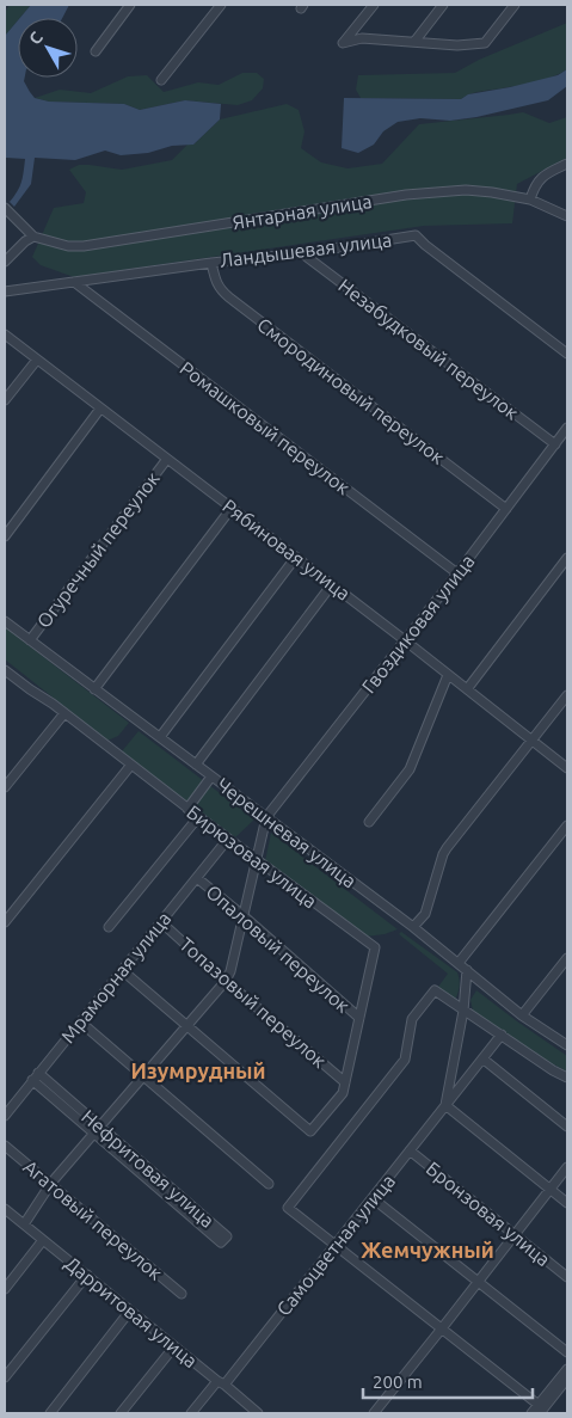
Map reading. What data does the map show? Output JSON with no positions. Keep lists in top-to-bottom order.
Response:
{
  "streets": {
    "street": [
      "Янтарная улица",
      "Ландышевая улица",
      "Незабудковый переулок",
      "Смородиновый переулок",
      "Ромашковый переулок",
      "Огуречный переулок",
      "Рябиновая улица",
      "Гвоздиковая улица",
      "Черешневая улица",
      "Бирюзовая улица",
      "Опаловый переулок",
      "Мраморная улица",
      "Топазовый переулок",
      "Нефритовая улица",
      "Бронзовая улица",
      "Агатовый переулок",
      "Самоцветная улица",
      "Дарритовая улица"
    ]
  },
  "crossings": [
    ["Ландышевая улица", "Незабудковый переулок"],
    ["Ландышевая улица", "Смородиновый переулок"],
    ["Ландышевая улица", "Ромашковый переулок"],
    ["Незабудковый переулок", "Гвоздиковая улица"],
    ["Смородиновый переулок", "Гвоздиковая улица"],
    ["Ромашковый переулок", "Гвоздиковая улица"],
    ["Огуречный переулок", "Рябиновая улица"],
    ["Огуречный переулок", "Черешневая улица"],
    ["Рябиновая улица", "Гвоздиковая улица"],
    ["Гвоздиковая улица", "Черешневая улица"],
    ["Черешневая улица", "Самоцветная улица"],
    ["Бирюзовая улица", "Опаловый переулок"],
    ["Бирюзовая улица", "Мраморная улица"],
    ["Опаловый переулок", "Мраморная улица"],
    ["Мраморная улица", "Топазовый переулок"],
    ["Мраморная улица", "Нефритовая улица"],
    ["Бронзовая улица", "Самоцветная улица"],
    ["Самоцветная улица", "Дарритовая улица"]
  ],
  "districts": ["Изумрудный", "Жемчужный"],
  "scale_bar": "200 m",
  "north": "top left"
}
